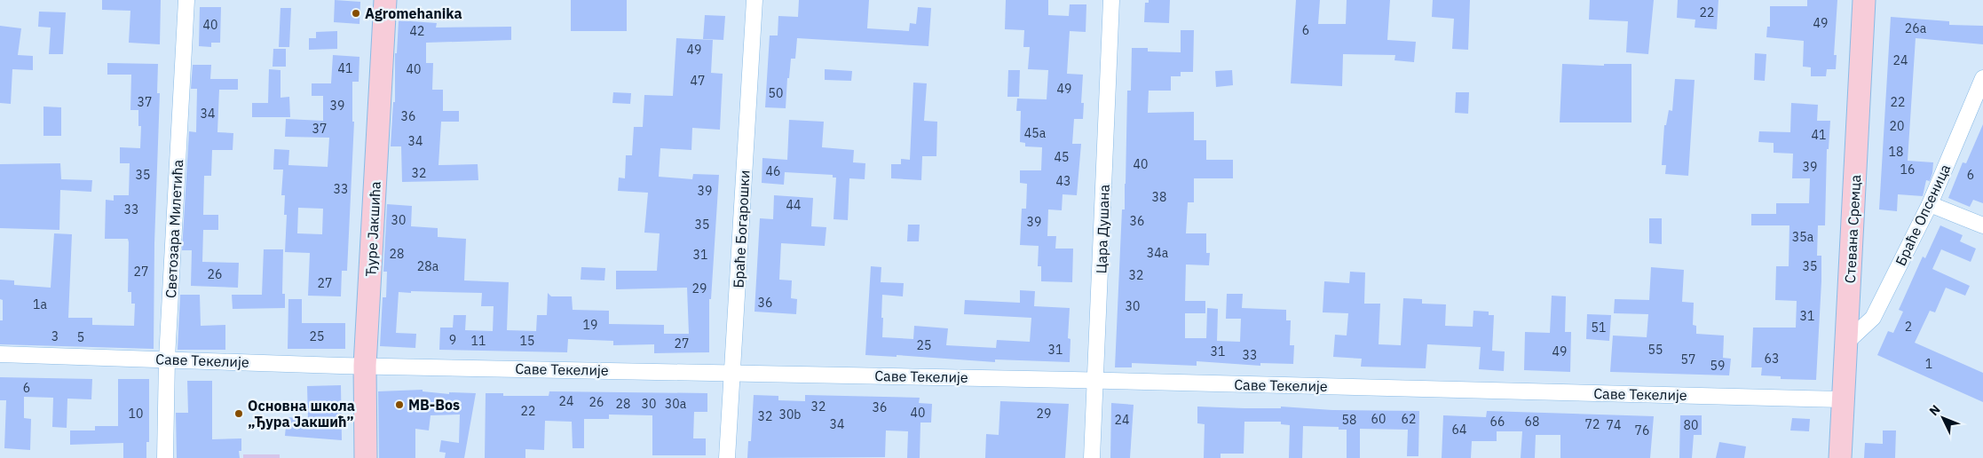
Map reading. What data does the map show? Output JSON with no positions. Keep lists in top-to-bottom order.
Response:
{
  "streets": {
    "street": [
      "Браће Опсеница",
      "Светозара Милетића",
      "Ђуре Јакшића",
      "Браће Богарошки",
      "Цара Душана",
      "Стевана Сремца",
      "Саве Текелије"
    ]
  },
  "crossings": [
    ["Браће Опсеница", "Стевана Сремца"],
    ["Светозара Милетића", "Саве Текелије"],
    ["Ђуре Јакшића", "Саве Текелије"],
    ["Браће Богарошки", "Саве Текелије"],
    ["Цара Душана", "Саве Текелије"],
    ["Стевана Сремца", "Саве Текелије"]
  ],
  "places": ["Agromehanika", "MB-Bos", "Основна школа „Ђура Јакшић”"],
  "house_numbers": [
    "22",
    "49",
    "40",
    "26a",
    "6",
    "42",
    "49",
    "24",
    "41",
    "40",
    "47",
    "49",
    "50",
    "37",
    "22",
    "39",
    "34",
    "36",
    "20",
    "37",
    "45a",
    "41",
    "34",
    "18",
    "45",
    "40",
    "39",
    "16",
    "46",
    "32",
    "35",
    "6",
    "43",
    "33",
    "39",
    "38",
    "44",
    "33",
    "30",
    "36",
    "39",
    "35",
    "35a",
    "34a",
    "28",
    "31",
    "28a",
    "35",
    "27",
    "26",
    "32",
    "27",
    "29",
    "36",
    "1a",
    "30",
    "31",
    "19",
    "2",
    "51",
    "3",
    "25",
    "5",
    "9",
    "11",
    "15",
    "27",
    "25",
    "31",
    "55",
    "31",
    "49",
    "33",
    "63",
    "57",
    "1",
    "59",
    "6",
    "24",
    "26",
    "28",
    "30",
    "30a",
    "32",
    "36",
    "22",
    "40",
    "10",
    "29",
    "30b",
    "32",
    "60",
    "62",
    "24",
    "58",
    "66",
    "68",
    "34",
    "72",
    "74",
    "80",
    "64",
    "76"
  ],
  "north": "top left"
}
